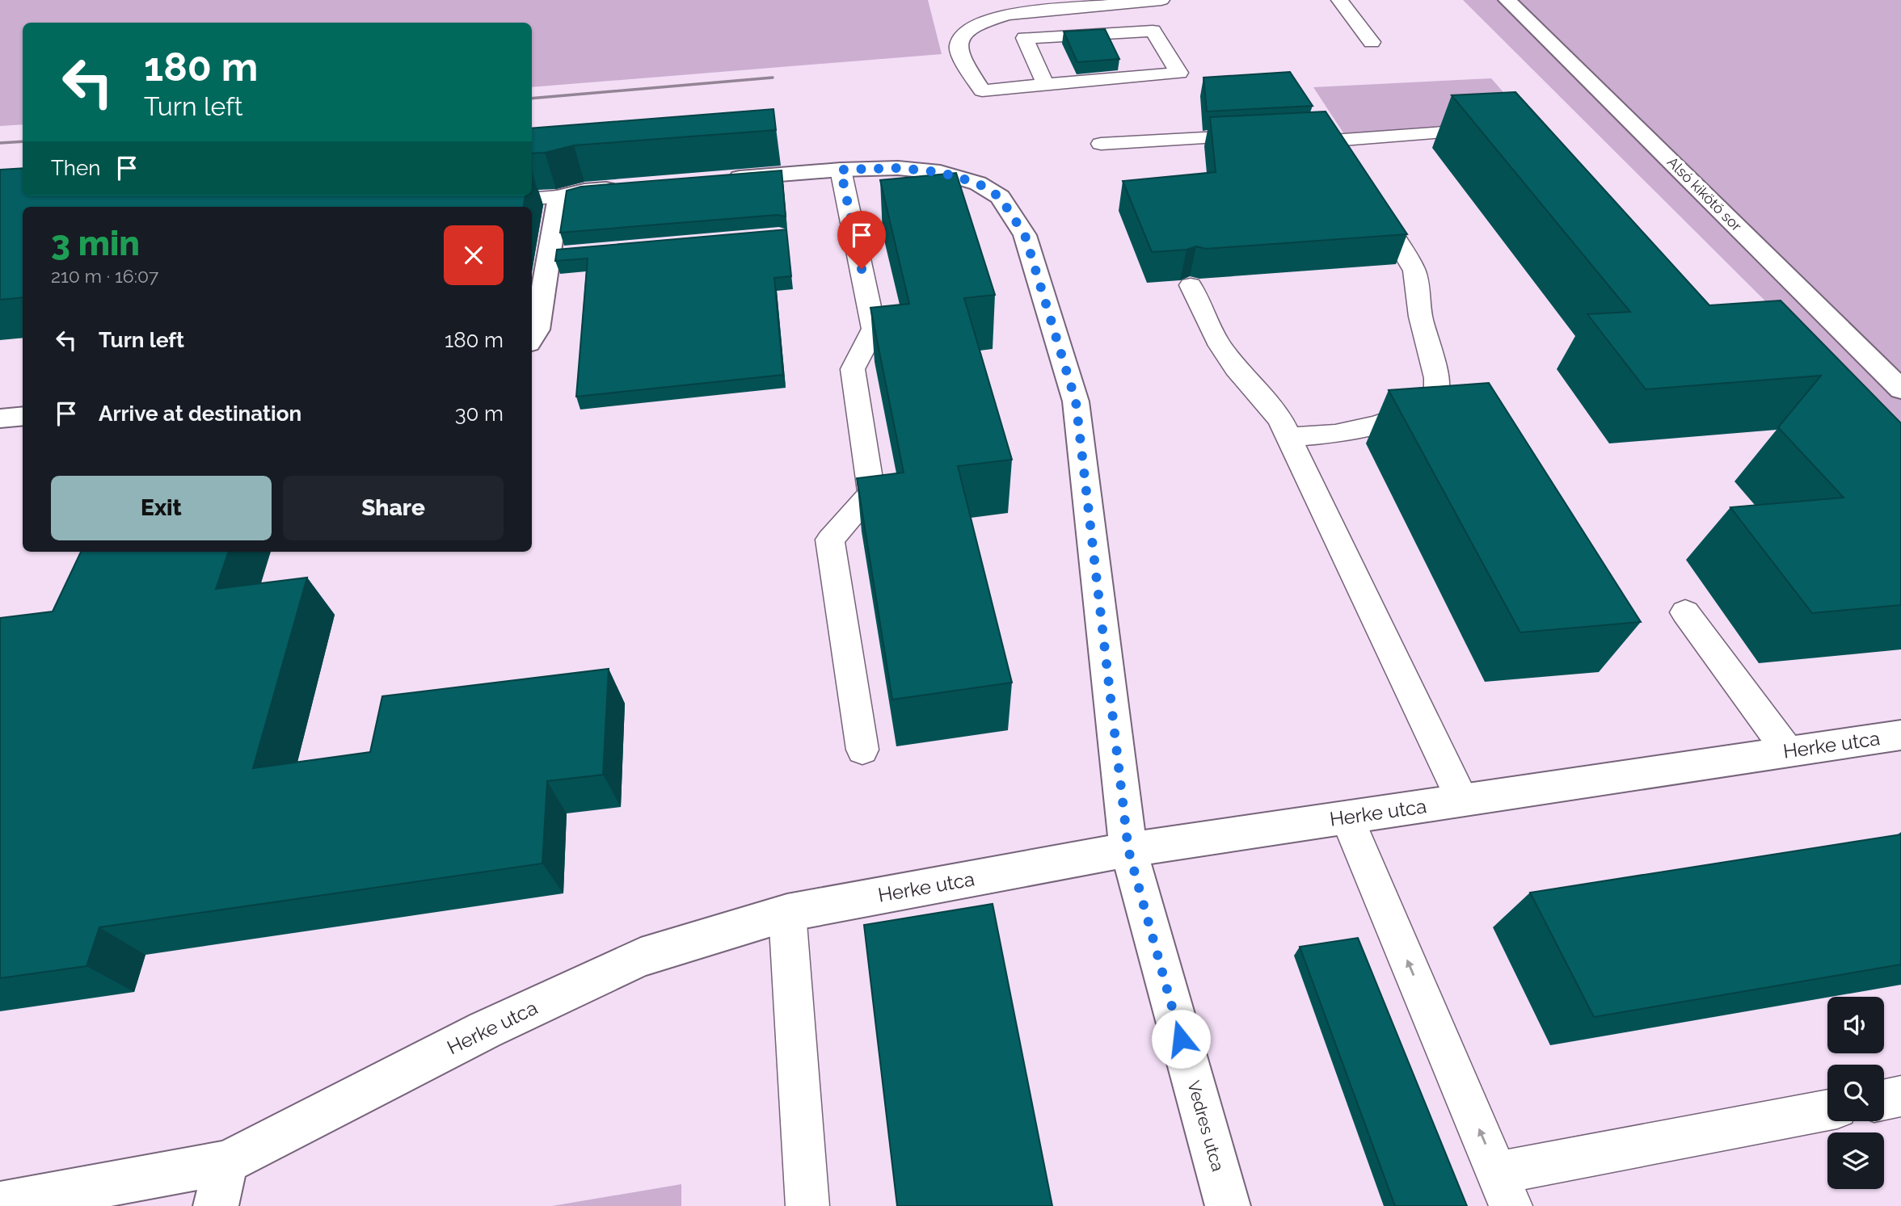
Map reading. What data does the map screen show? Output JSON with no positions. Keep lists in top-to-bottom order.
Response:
{
  "streets": {
    "street": ["Alsó kikötő sor", "Herke utca", "Vedres utca"]
  },
  "crossings": [
    ["Herke utca", "Vedres utca"]
  ],
  "page": {
    "turn": ["180 m", "Turn left"],
    "then": "Then",
    "heading": ["3 min", "210 m · 16:07"],
    "list": [
      {
        "name": "Turn left",
        "value": "180 m"
      },
      {
        "name": "Arrive at destination",
        "value": "30 m"
      }
    ],
    "buttons": ["Exit", "Share"]
  }
}
